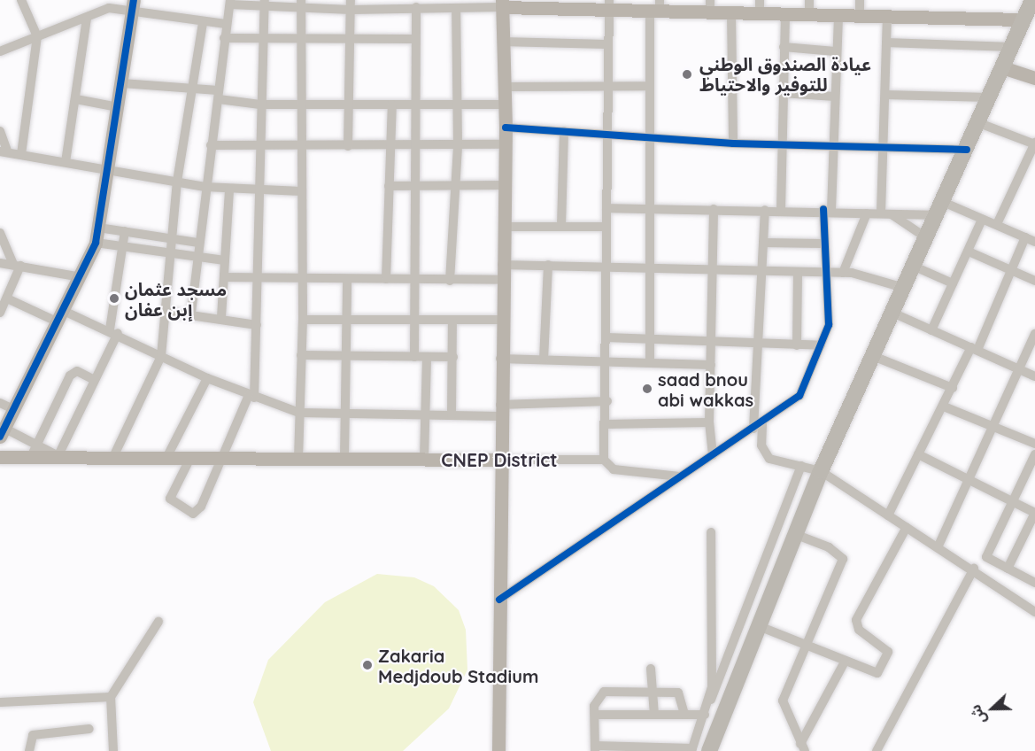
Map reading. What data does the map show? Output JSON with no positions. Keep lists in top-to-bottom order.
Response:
{
  "districts": ["CNEP District"],
  "places": [
    "عيادة الصندوق الوطني للتوفير والاحتياط",
    "مسجد عثمان إبن عفان",
    "saad bnou abi wakkas",
    "Zakaria Medjdoub Stadium"
  ],
  "north": "left"
}
